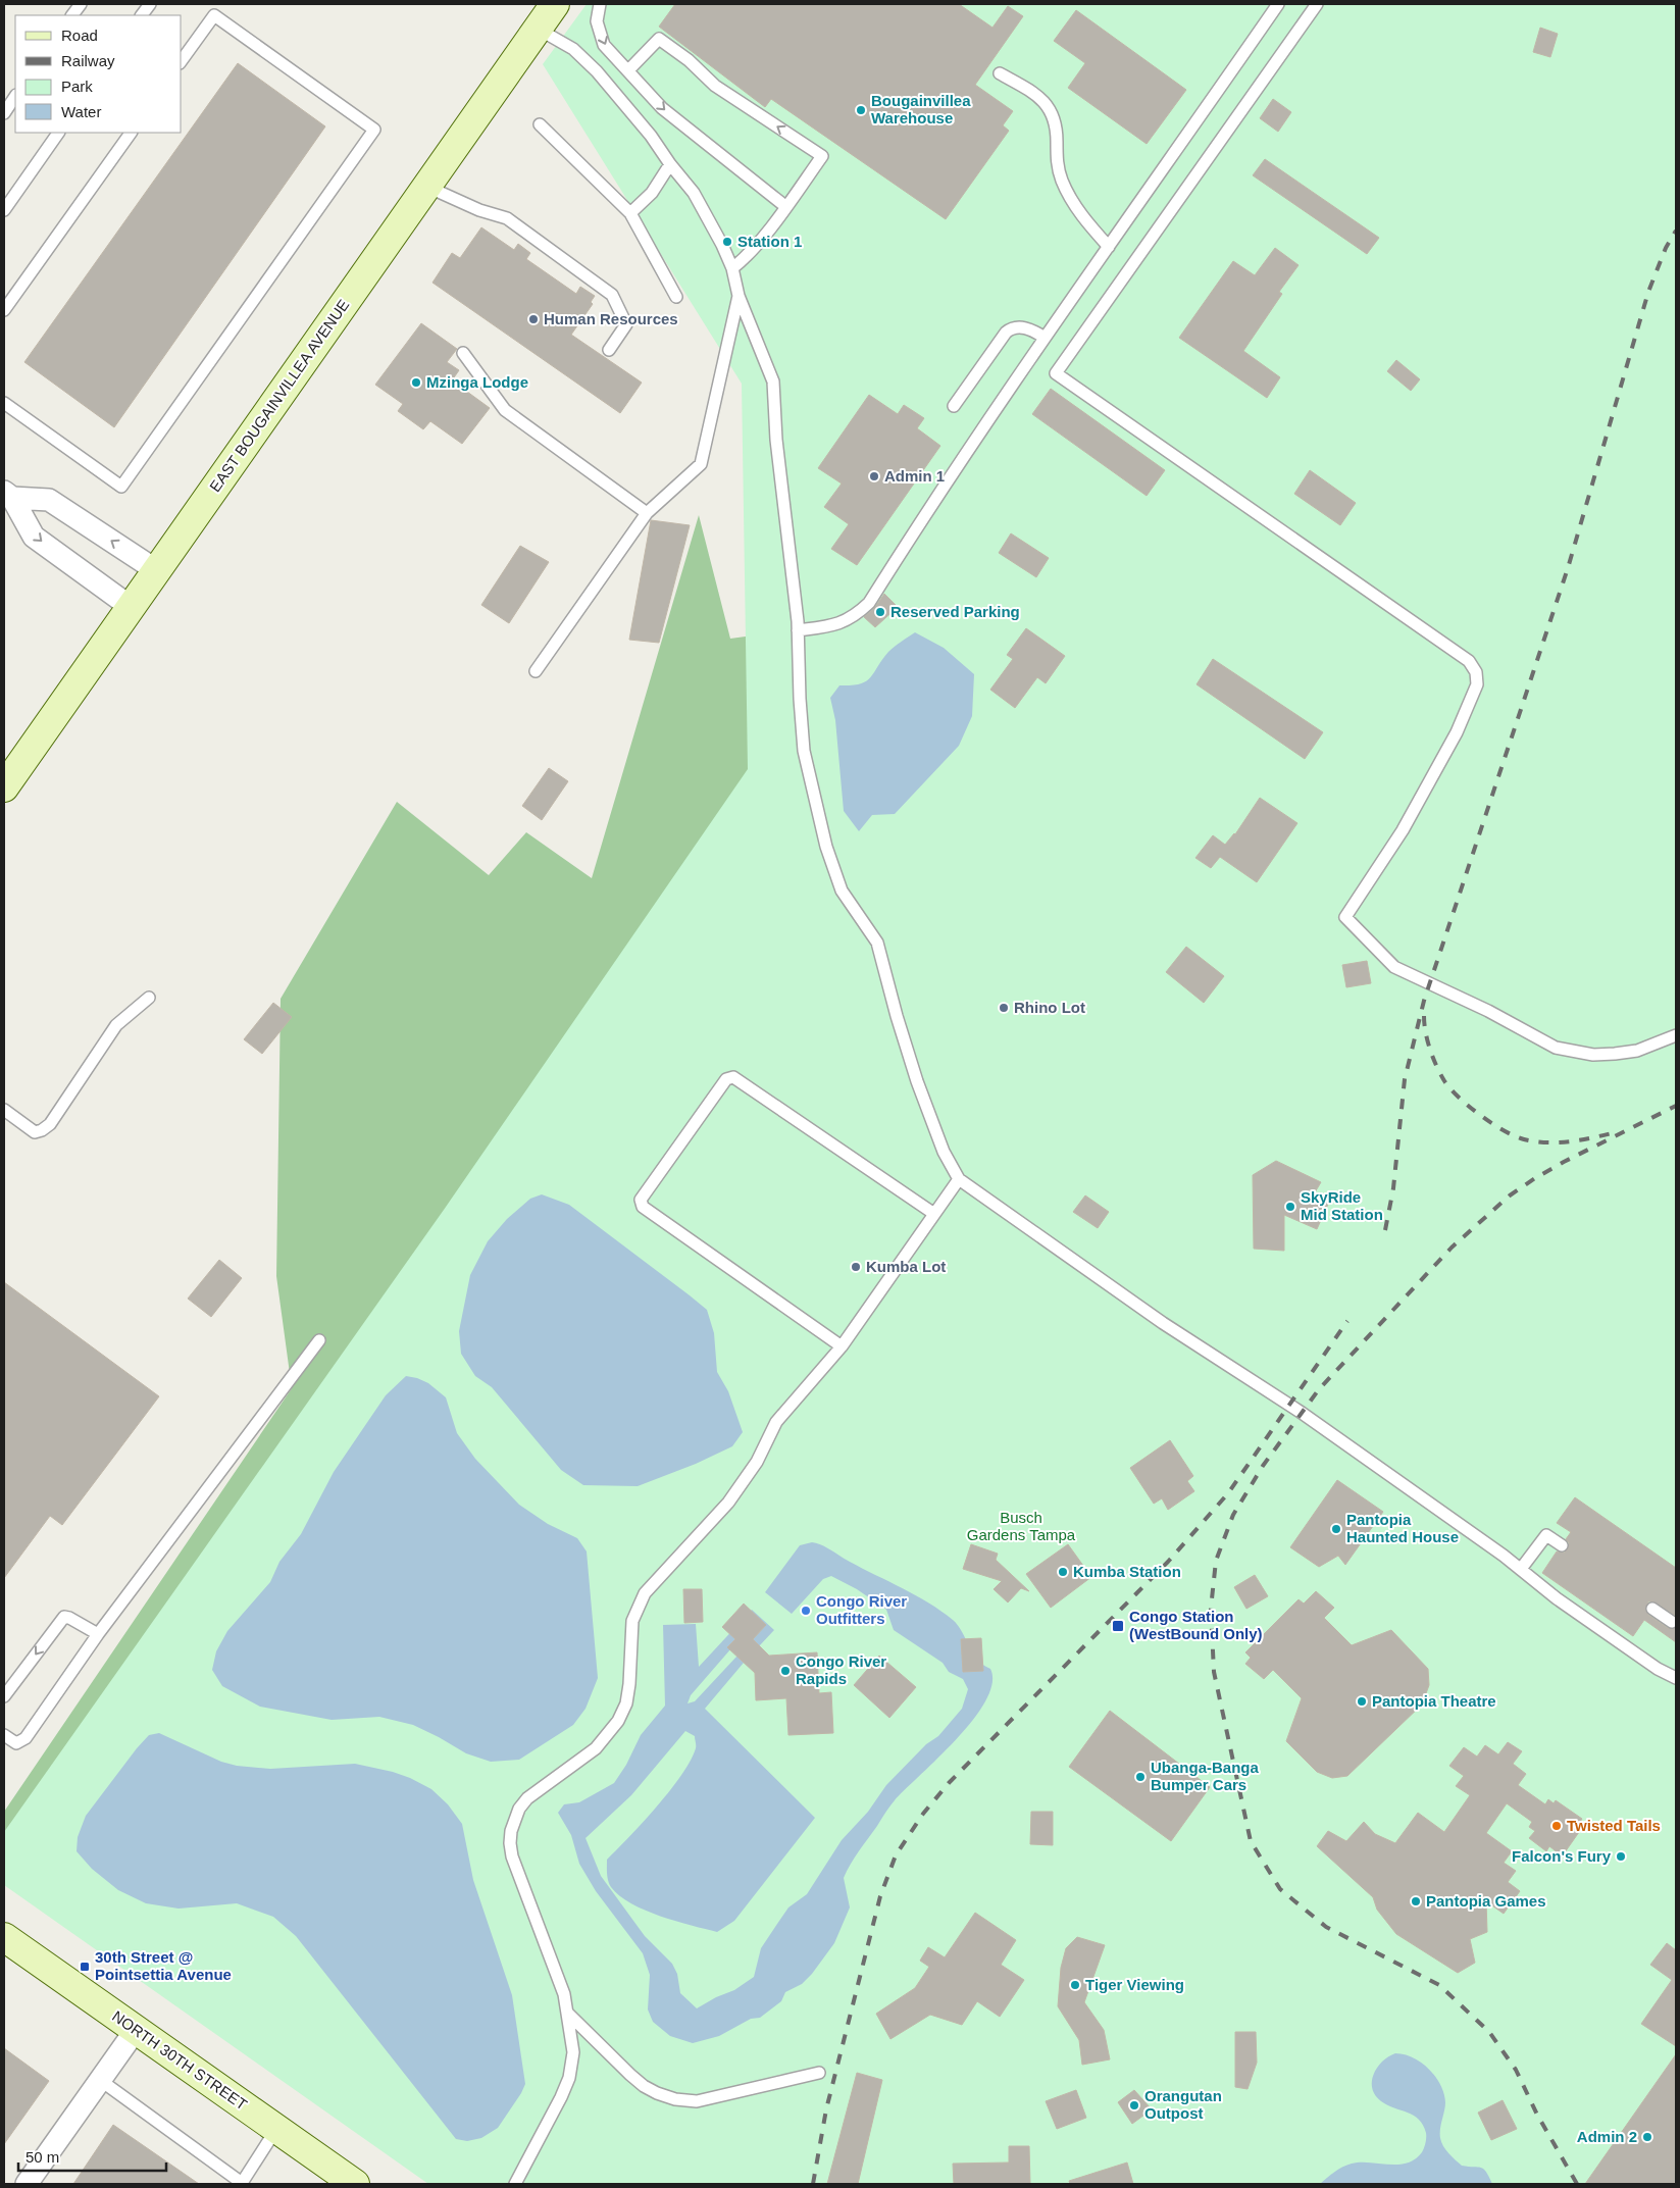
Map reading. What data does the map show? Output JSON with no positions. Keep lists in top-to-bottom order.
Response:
{
  "streets": {
    "street": ["EAST BOUGAINVILLEA AVENUE", "NORTH 30TH STREET"]
  },
  "parks": ["Busch Gardens Tampa"],
  "places": {
    "other": [
      "Bougainvillea Warehouse",
      "Station 1",
      "Human Resources",
      "Mzinga Lodge",
      "Admin 1",
      "Reserved Parking",
      "Rhino Lot",
      "SkyRide Mid Station",
      "Kumba Lot",
      "Pantopia Haunted House",
      "Kumba Station",
      "Congo River Outfitters",
      "Congo River Rapids",
      "Pantopia Theatre",
      "Ubanga-Banga Bumper Cars",
      "Twisted Tails",
      "Falcon's Fury",
      "Pantopia Games",
      "Tiger Viewing",
      "Orangutan Outpost",
      "Admin 2"
    ],
    "transit": ["Congo Station (WestBound Only)", "30th Street @ Pointsettia Avenue"]
  },
  "legend": [
    "Road",
    "Railway",
    "Park",
    "Water"
  ],
  "scale_bar": "50 m"
}
